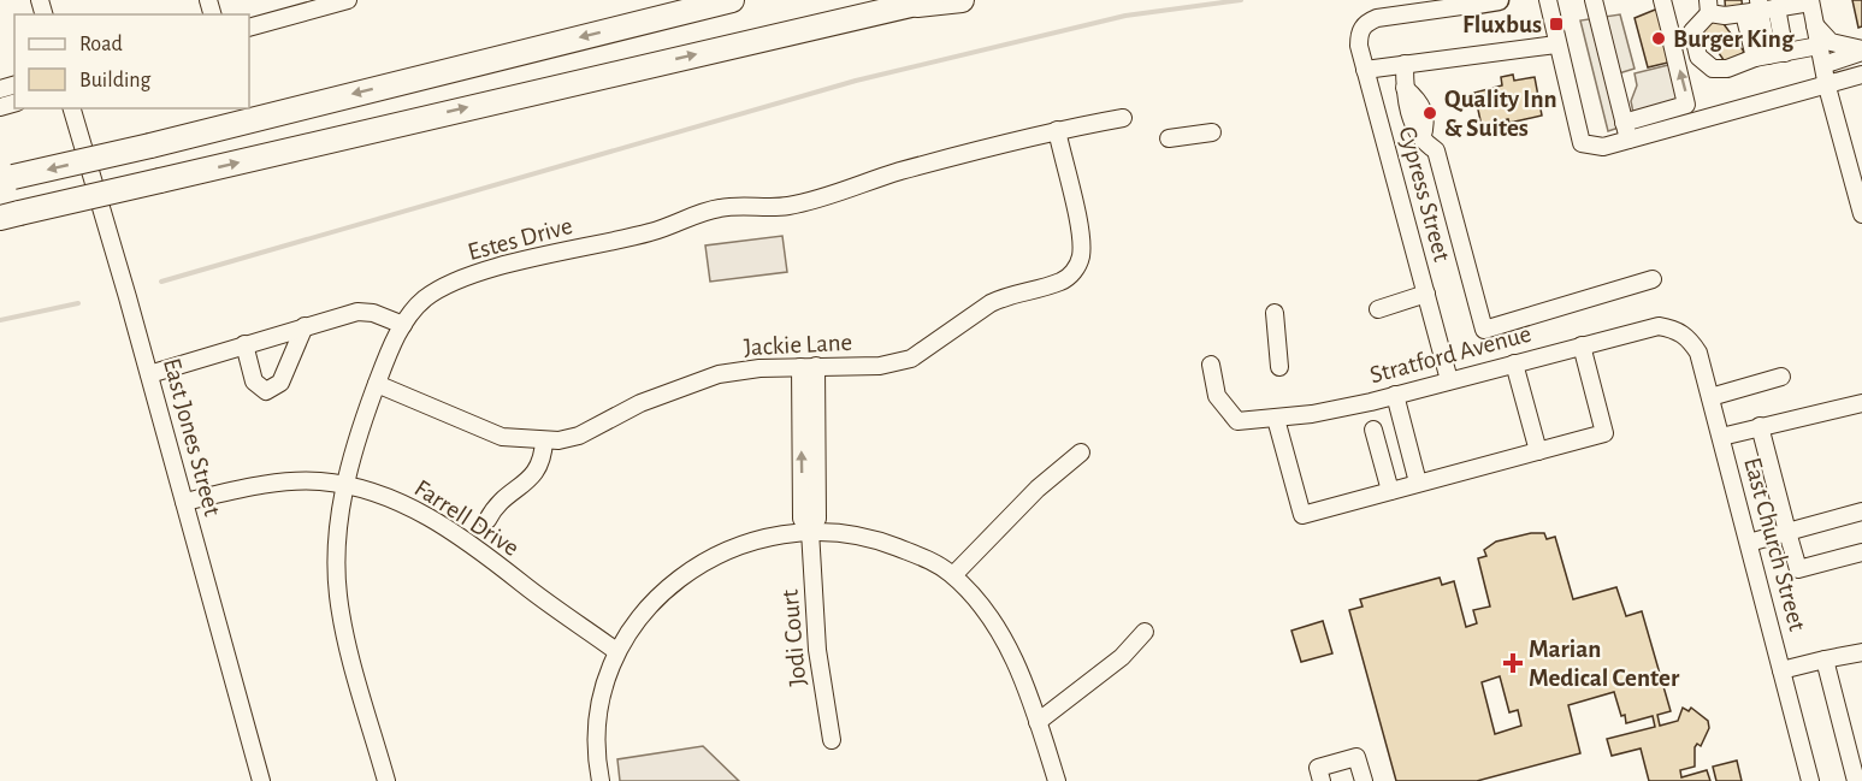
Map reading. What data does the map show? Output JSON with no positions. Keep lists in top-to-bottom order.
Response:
{
  "streets": {
    "street": [
      "Cypress Street",
      "Estes Drive",
      "Jackie Lane",
      "Stratford Avenue",
      "East Jones Street",
      "Farrell Drive",
      "East Church Street",
      "Jodi Court"
    ]
  },
  "crossings": [
    ["Cypress Street", "Stratford Avenue"],
    ["Estes Drive", "Jackie Lane"],
    ["Estes Drive", "Farrell Drive"],
    ["Jackie Lane", "Jodi Court"],
    ["Stratford Avenue", "East Church Street"],
    ["East Jones Street", "Farrell Drive"]
  ],
  "one_way": ["Jodi Court"],
  "places": {
    "transit": ["Fluxbus"],
    "other": ["Burger King", "Quality Inn & Suites"],
    "health": ["Marian Medical Center"]
  },
  "legend": ["Road", "Building"]
}
